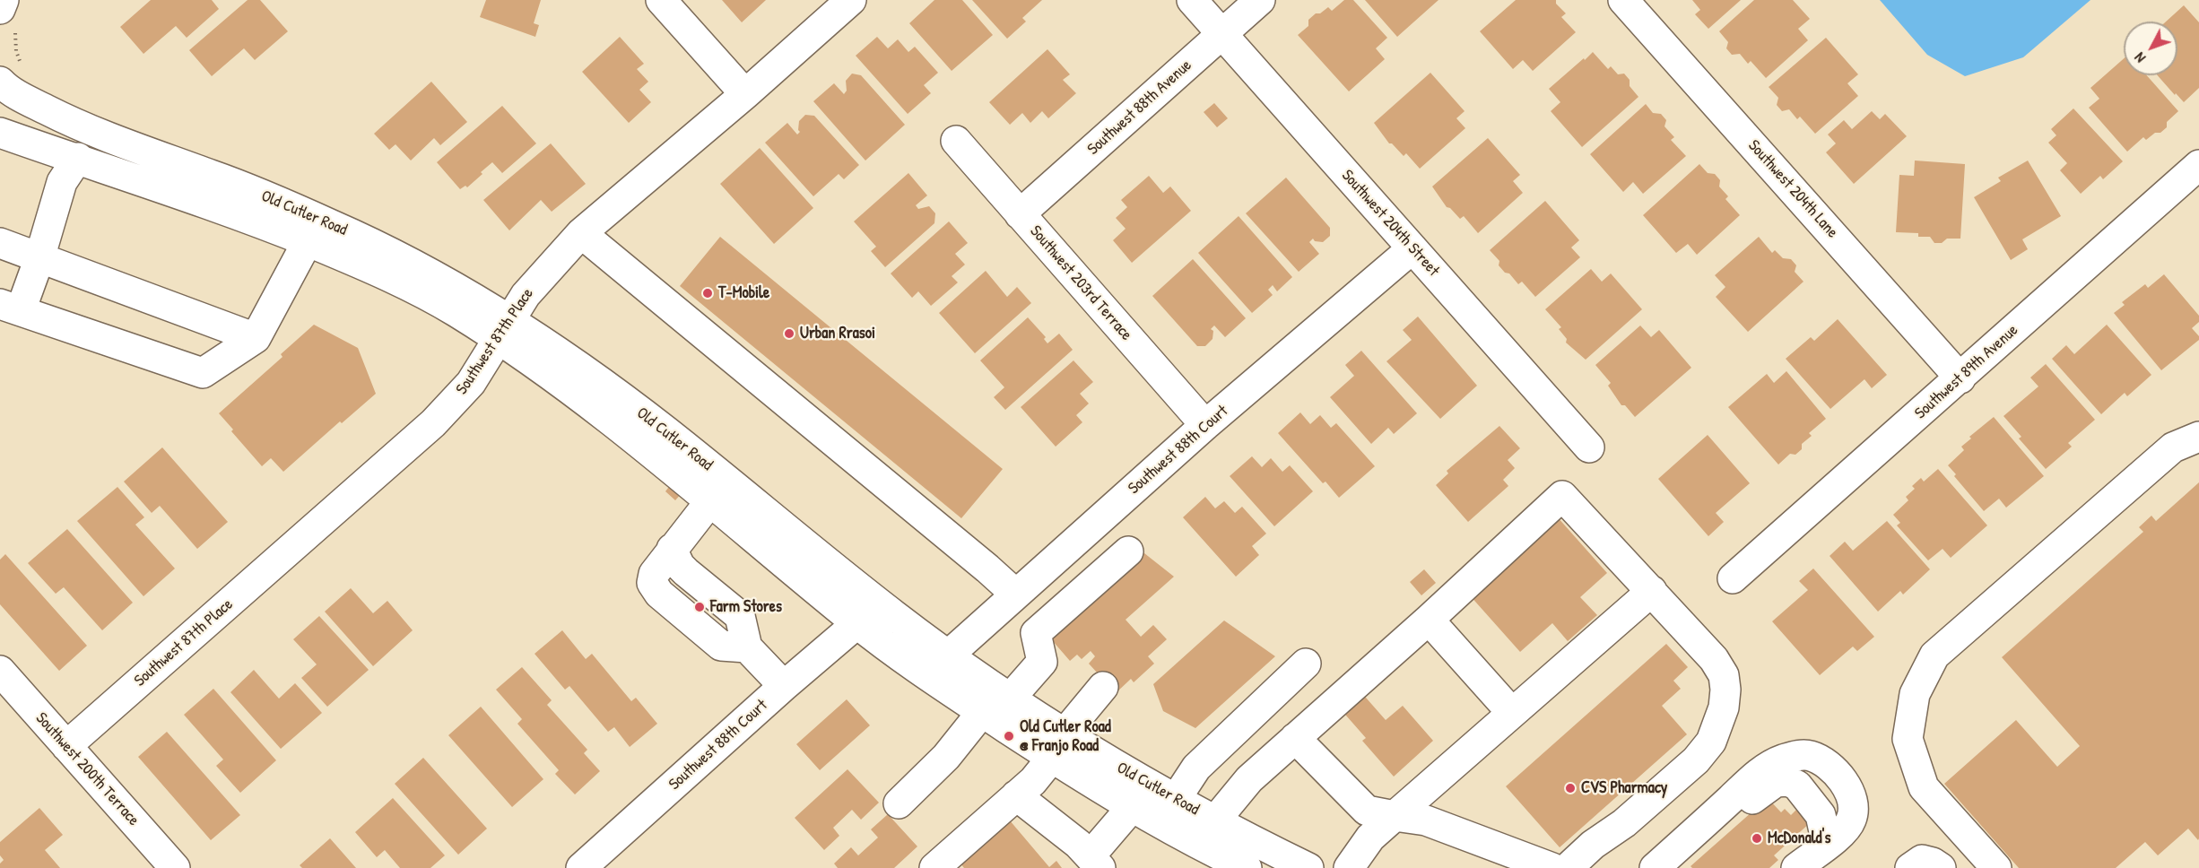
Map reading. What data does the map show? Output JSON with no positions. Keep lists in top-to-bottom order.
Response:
{
  "streets": {
    "street": [
      "Southwest 88th Avenue",
      "Southwest 204th Lane",
      "Old Cutler Road",
      "Southwest 204th Street",
      "Southwest 203rd Terrace",
      "Southwest 87th Place",
      "Southwest 89th Avenue",
      "Southwest 88th Court",
      "Southwest 200th Terrace"
    ]
  },
  "crossings": [
    ["Southwest 88th Avenue", "Southwest 204th Street"],
    ["Southwest 88th Avenue", "Southwest 203rd Terrace"],
    ["Southwest 204th Lane", "Southwest 89th Avenue"],
    ["Old Cutler Road", "Southwest 87th Place"],
    ["Old Cutler Road", "Southwest 88th Court"],
    ["Southwest 204th Street", "Southwest 88th Court"],
    ["Southwest 203rd Terrace", "Southwest 88th Court"],
    ["Southwest 87th Place", "Southwest 200th Terrace"]
  ],
  "places": [
    "T-Mobile",
    "Urban Rrasoi",
    "Farm Stores",
    "Old Cutler Road @ Franjo Road",
    "CVS Pharmacy",
    "McDonald's"
  ],
  "north": "bottom left"
}
